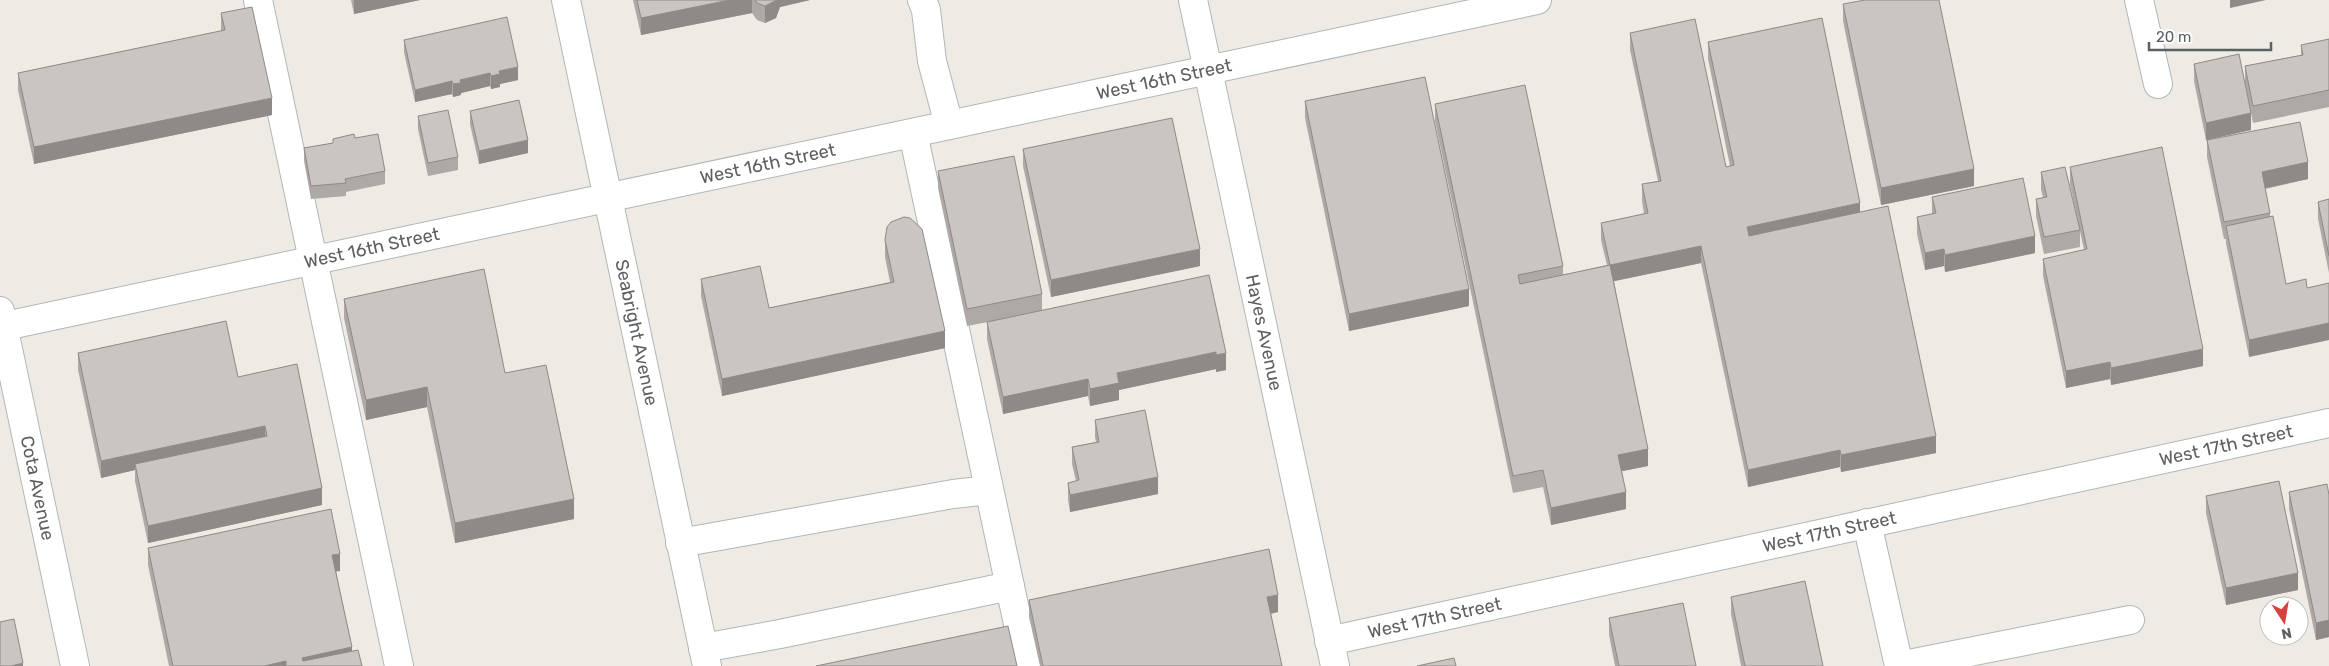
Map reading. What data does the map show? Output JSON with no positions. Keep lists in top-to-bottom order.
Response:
{
  "streets": {
    "street": [
      "West 16th Street",
      "Seabright Avenue",
      "Hayes Avenue",
      "West 17th Street",
      "Cota Avenue"
    ]
  },
  "crossings": [
    ["West 16th Street", "Seabright Avenue"],
    ["West 16th Street", "Hayes Avenue"],
    ["West 16th Street", "Cota Avenue"],
    ["Hayes Avenue", "West 17th Street"]
  ],
  "scale_bar": "20 m",
  "north": "bottom"
}
